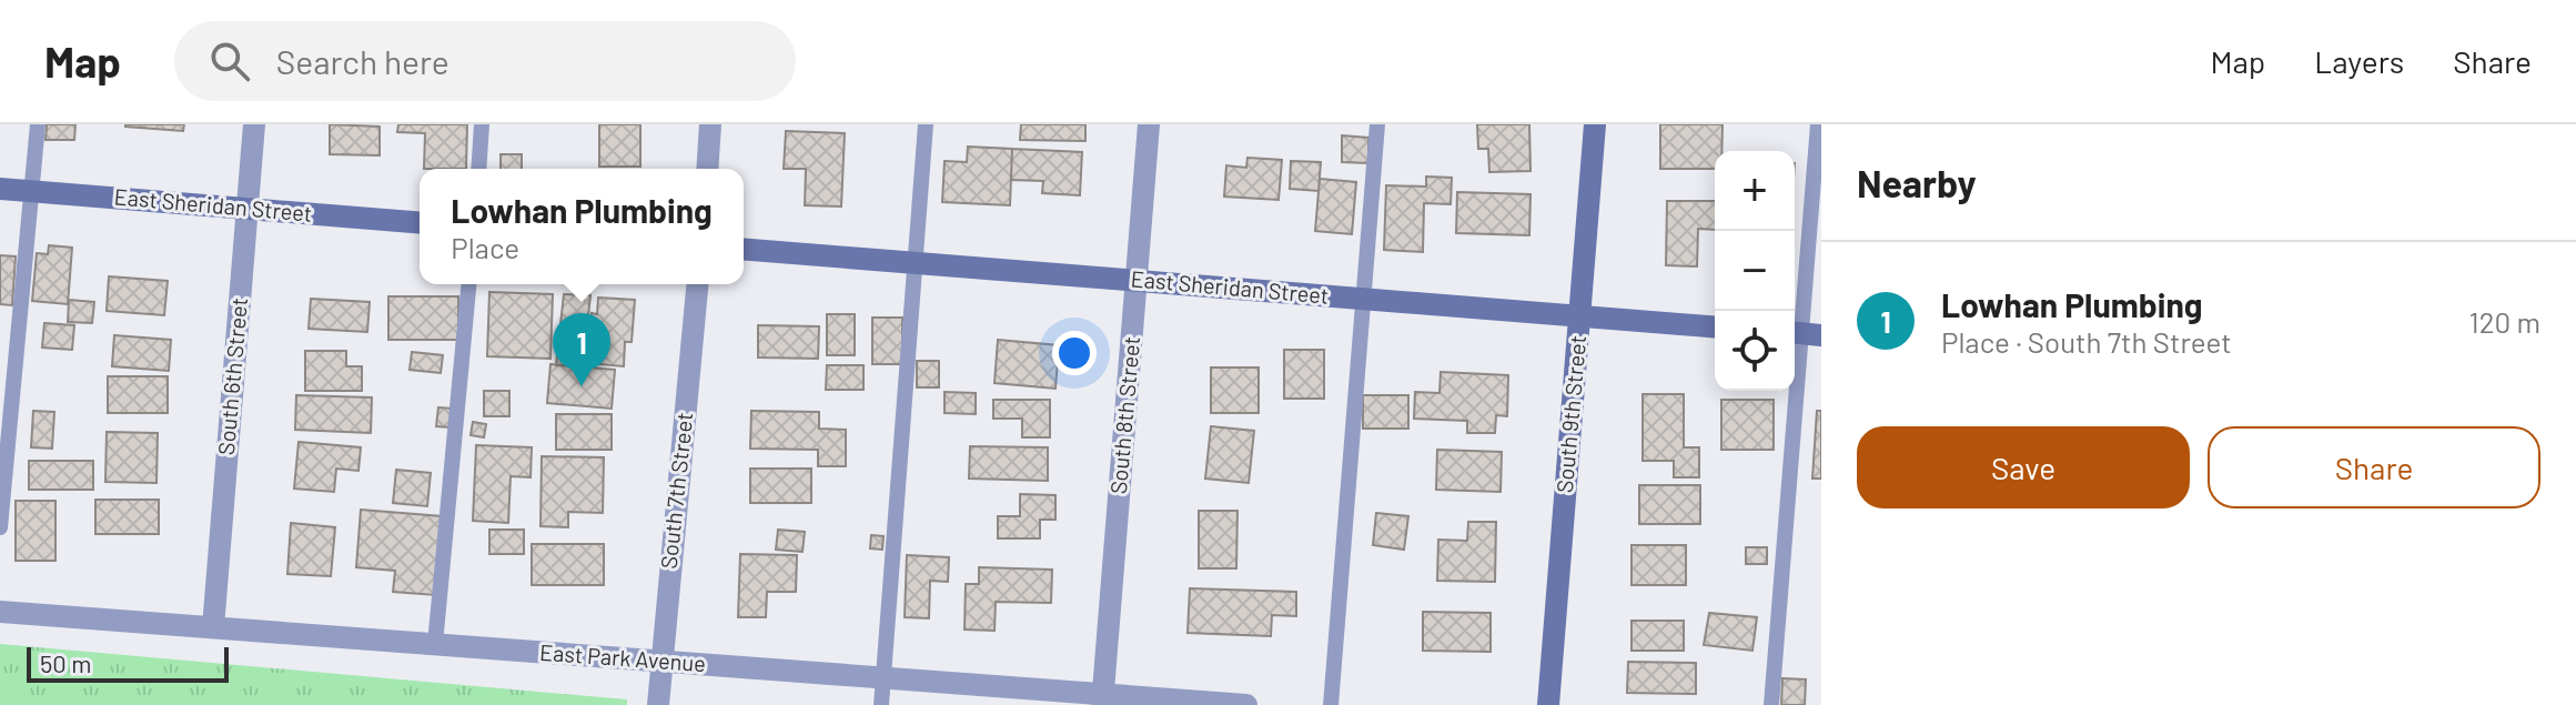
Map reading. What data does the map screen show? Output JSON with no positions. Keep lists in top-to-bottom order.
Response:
{
  "streets": {
    "street": [
      "East Sheridan Street",
      "South 6th Street",
      "South 9th Street",
      "South 8th Street",
      "South 7th Street",
      "East Park Avenue"
    ]
  },
  "crossings": [
    ["East Sheridan Street", "South 6th Street"],
    ["East Sheridan Street", "South 9th Street"],
    ["East Sheridan Street", "South 8th Street"],
    ["South 6th Street", "East Park Avenue"],
    ["South 8th Street", "East Park Avenue"],
    ["South 7th Street", "East Park Avenue"]
  ],
  "scale_bar": "50 m",
  "page": {
    "header": "Map",
    "search": "Search here",
    "nav": ["Map", "Layers", "Share"],
    "heading": "Nearby",
    "map_buttons": ["+", "−"],
    "popup": ["Lowhan Plumbing", "Place"],
    "list": [
      {
        "mark": "1",
        "name": "Lowhan Plumbing",
        "note": "Place · South 7th Street",
        "value": "120 m"
      }
    ],
    "pins": "1",
    "buttons": ["Save", "Share"],
    "scale": "50 m"
  }
}
